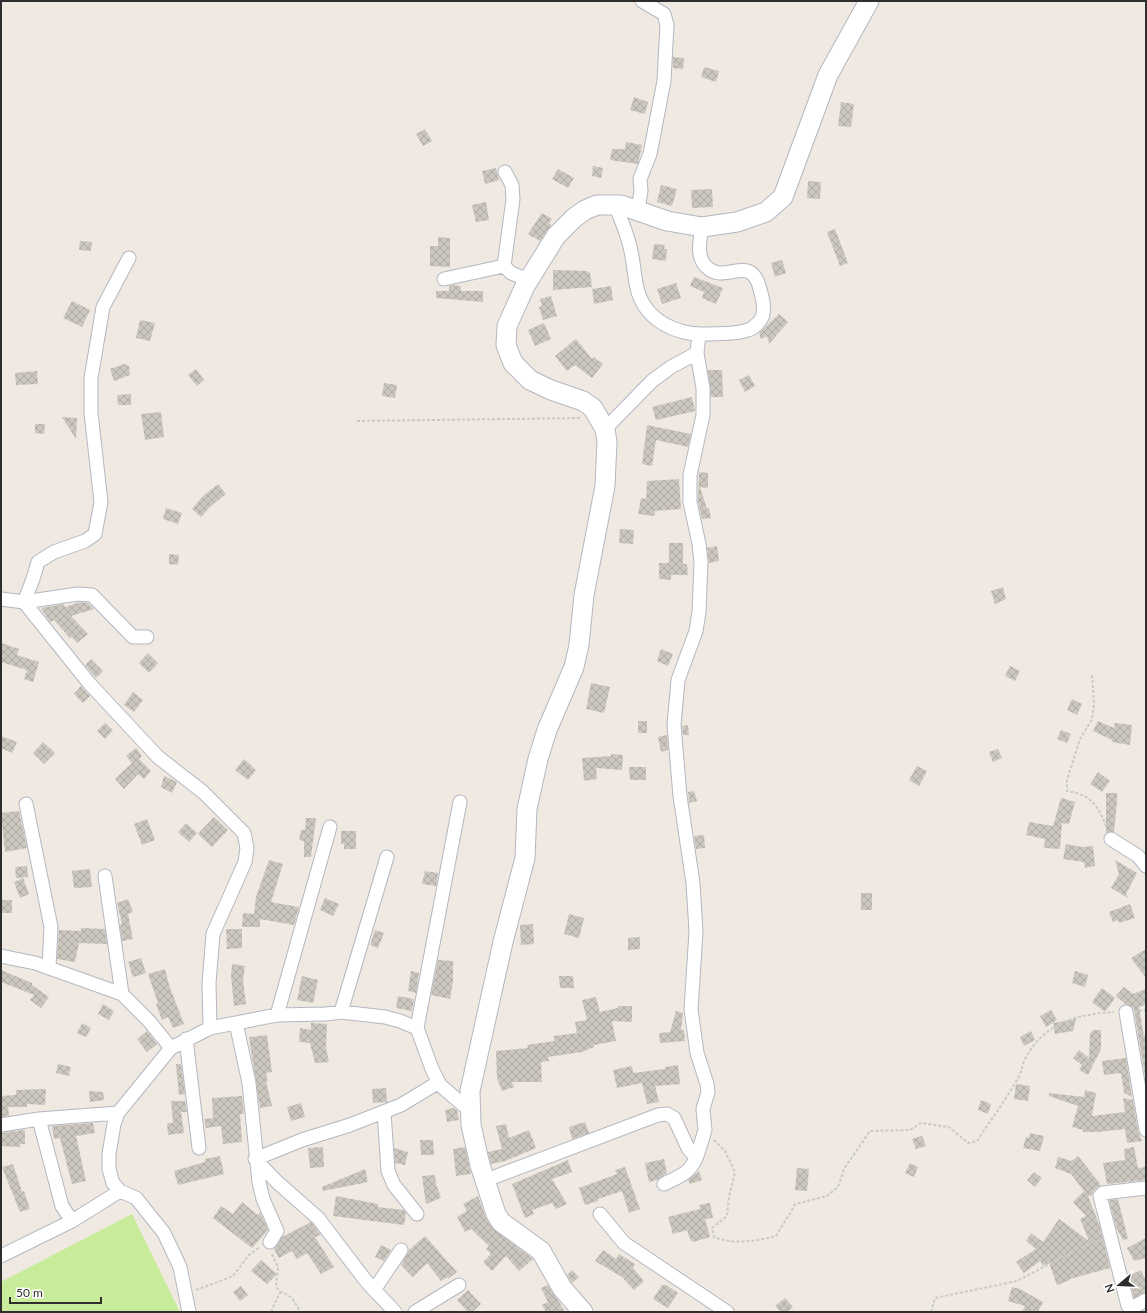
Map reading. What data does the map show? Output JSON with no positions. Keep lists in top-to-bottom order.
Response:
{
  "scale_bar": "50 m",
  "north": "left"
}
